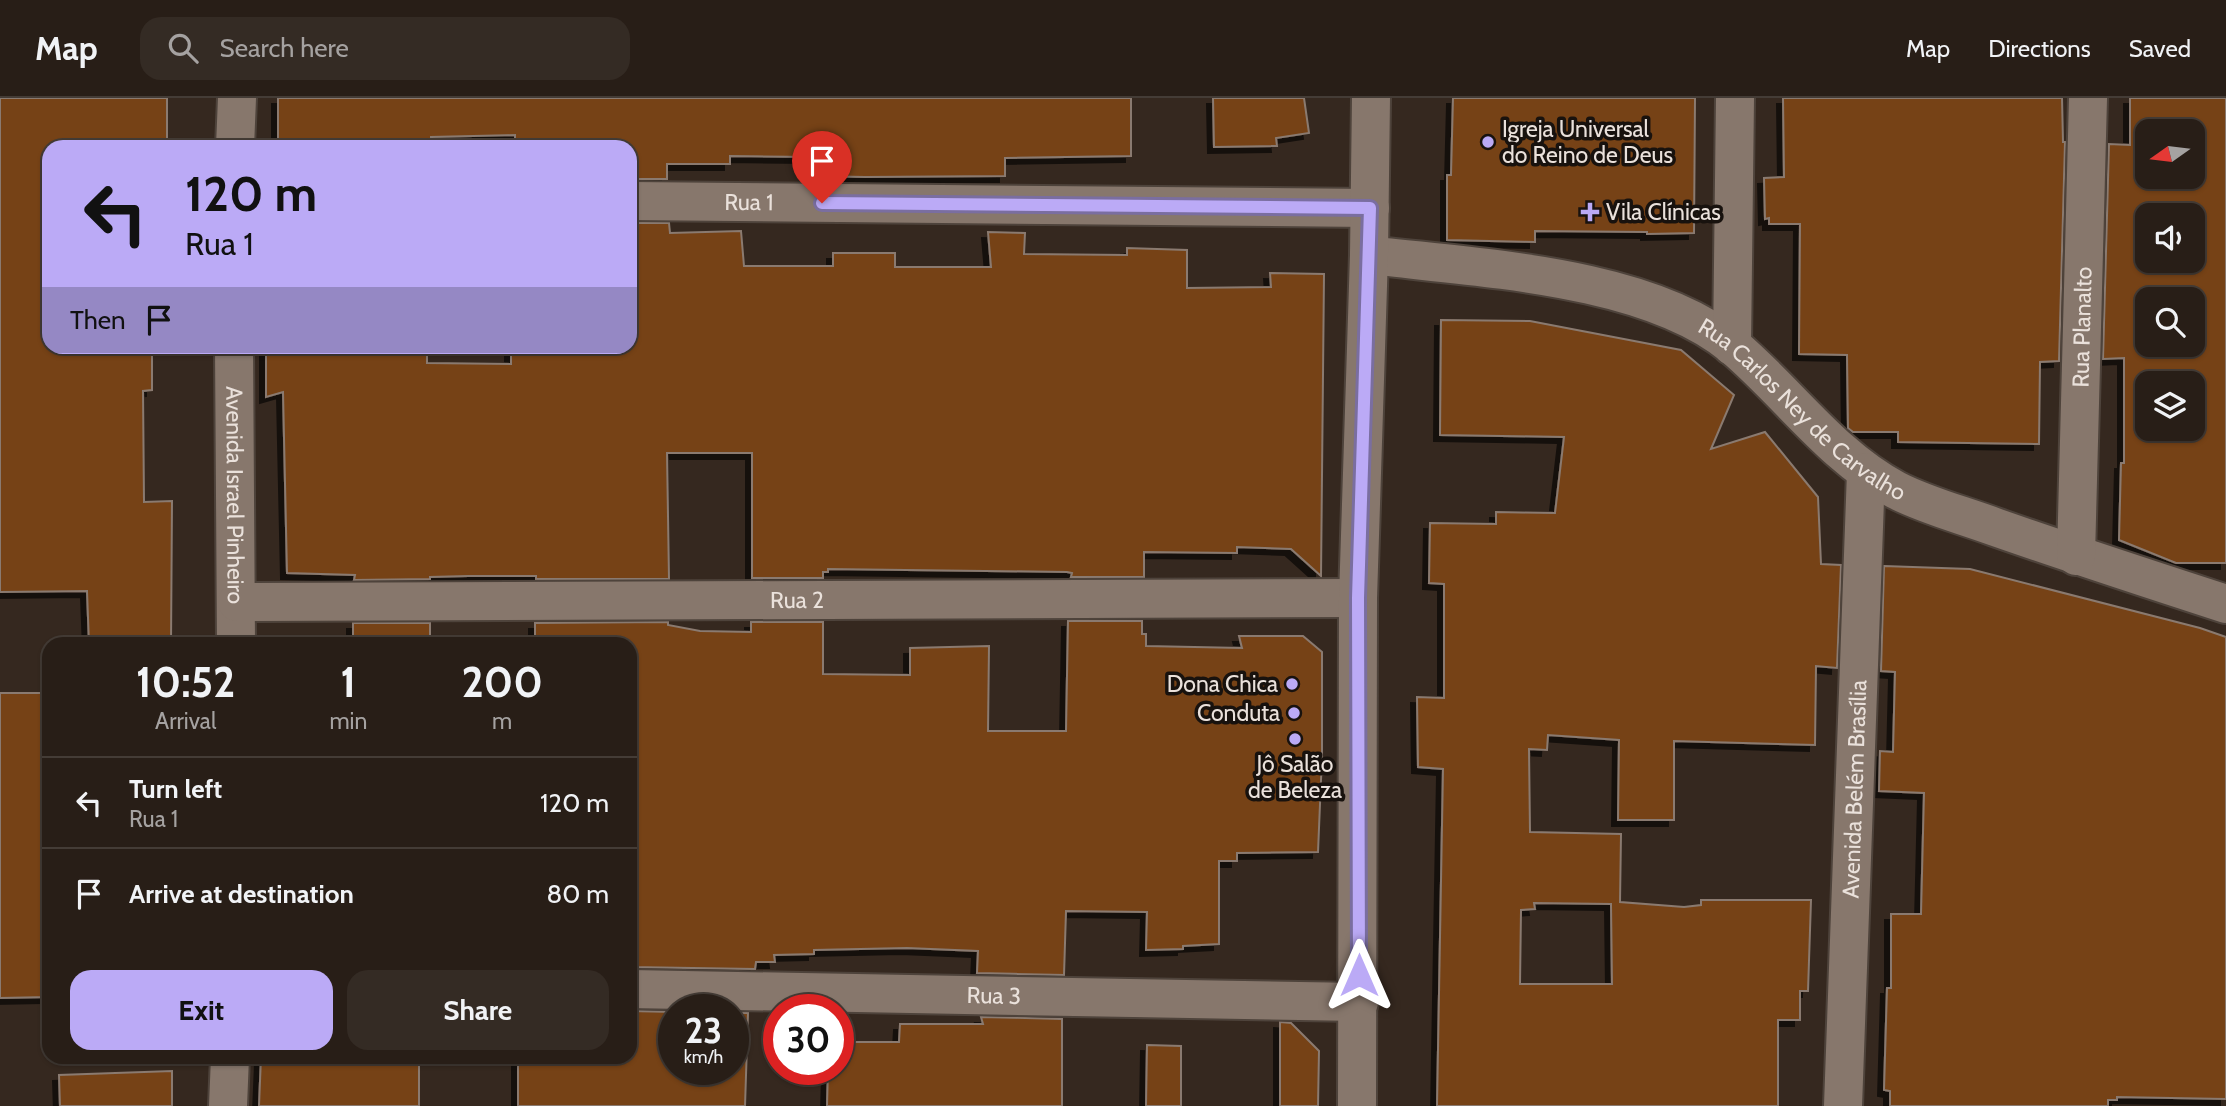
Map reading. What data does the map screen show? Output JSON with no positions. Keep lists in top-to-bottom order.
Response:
{
  "streets": {
    "street": [
      "Rua 1",
      "Rua Planalto",
      "Rua Carlos Ney de Carvalho",
      "Avenida Israel Pinheiro",
      "Rua 2",
      "Avenida Belém Brasília",
      "Rua 3"
    ]
  },
  "crossings": [
    ["Rua Planalto", "Rua Carlos Ney de Carvalho"],
    ["Rua Carlos Ney de Carvalho", "Avenida Belém Brasília"],
    ["Avenida Israel Pinheiro", "Rua 2"]
  ],
  "places": {
    "other": [
      "Igreja Universal do Reino de Deus",
      "Dona Chica",
      "Conduta",
      "Jô Salão de Beleza"
    ],
    "health": ["Vila Clínicas"]
  },
  "north": "left",
  "page": {
    "header": "Map",
    "search": "Search here",
    "nav": ["Map", "Directions", "Saved"],
    "turn": ["120 m", "Rua 1"],
    "then": "Then",
    "eta": [
      "10:52",
      "Arrival",
      "1",
      "min",
      "200",
      "m"
    ],
    "list": [
      {
        "name": "Turn left",
        "note": "Rua 1",
        "value": "120 m"
      },
      {
        "name": "Arrive at destination",
        "value": "80 m"
      }
    ],
    "buttons": ["Exit", "Share"],
    "speed": "23 km/h",
    "limit": "30"
  }
}
